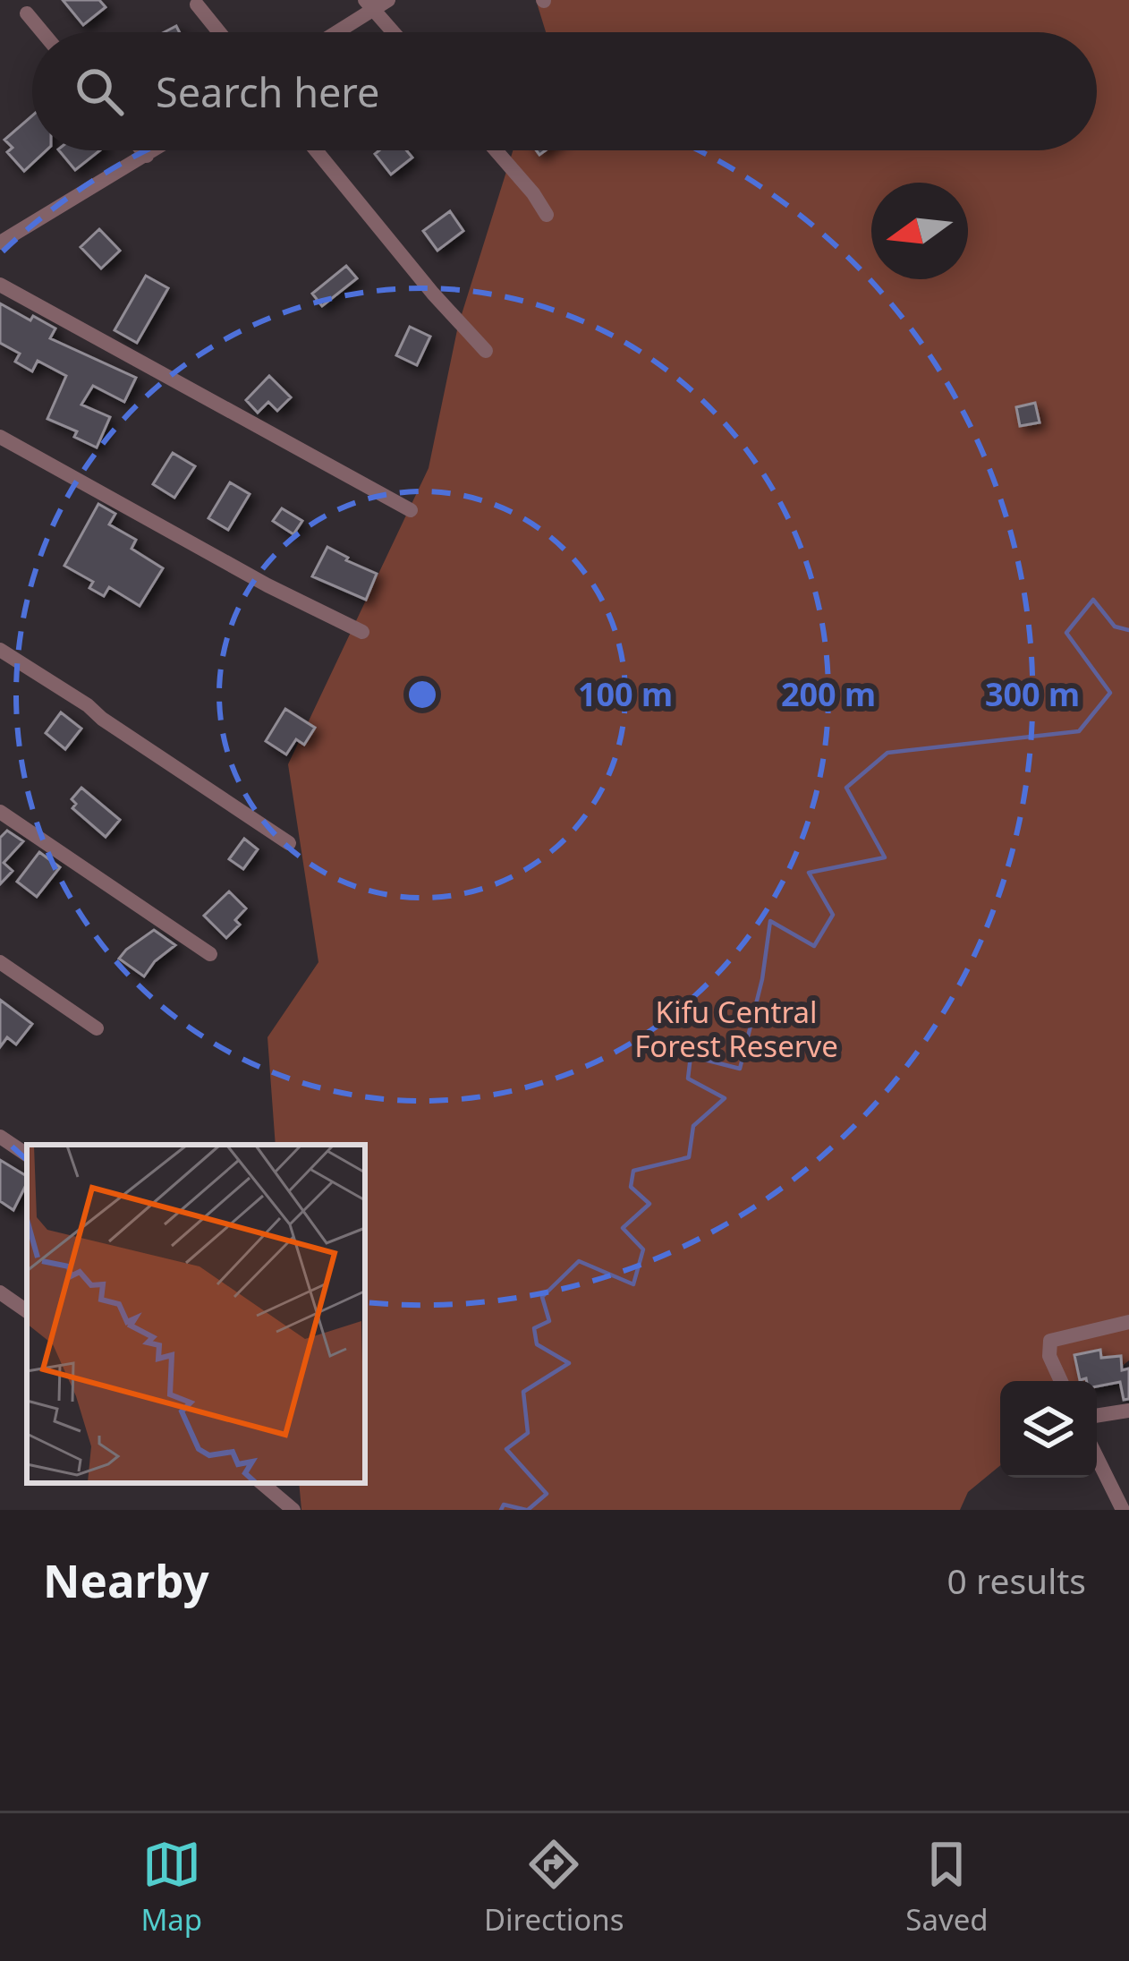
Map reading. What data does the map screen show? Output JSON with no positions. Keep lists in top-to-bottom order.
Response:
{
  "parks": ["Kifu Central Forest Reserve"],
  "north": "left",
  "page": {
    "search": "Search here",
    "heading": ["Nearby", "0 results"],
    "nav": ["Map", "Directions", "Saved"]
  },
  "rings": ["100 m", "200 m", "300 m"]
}
